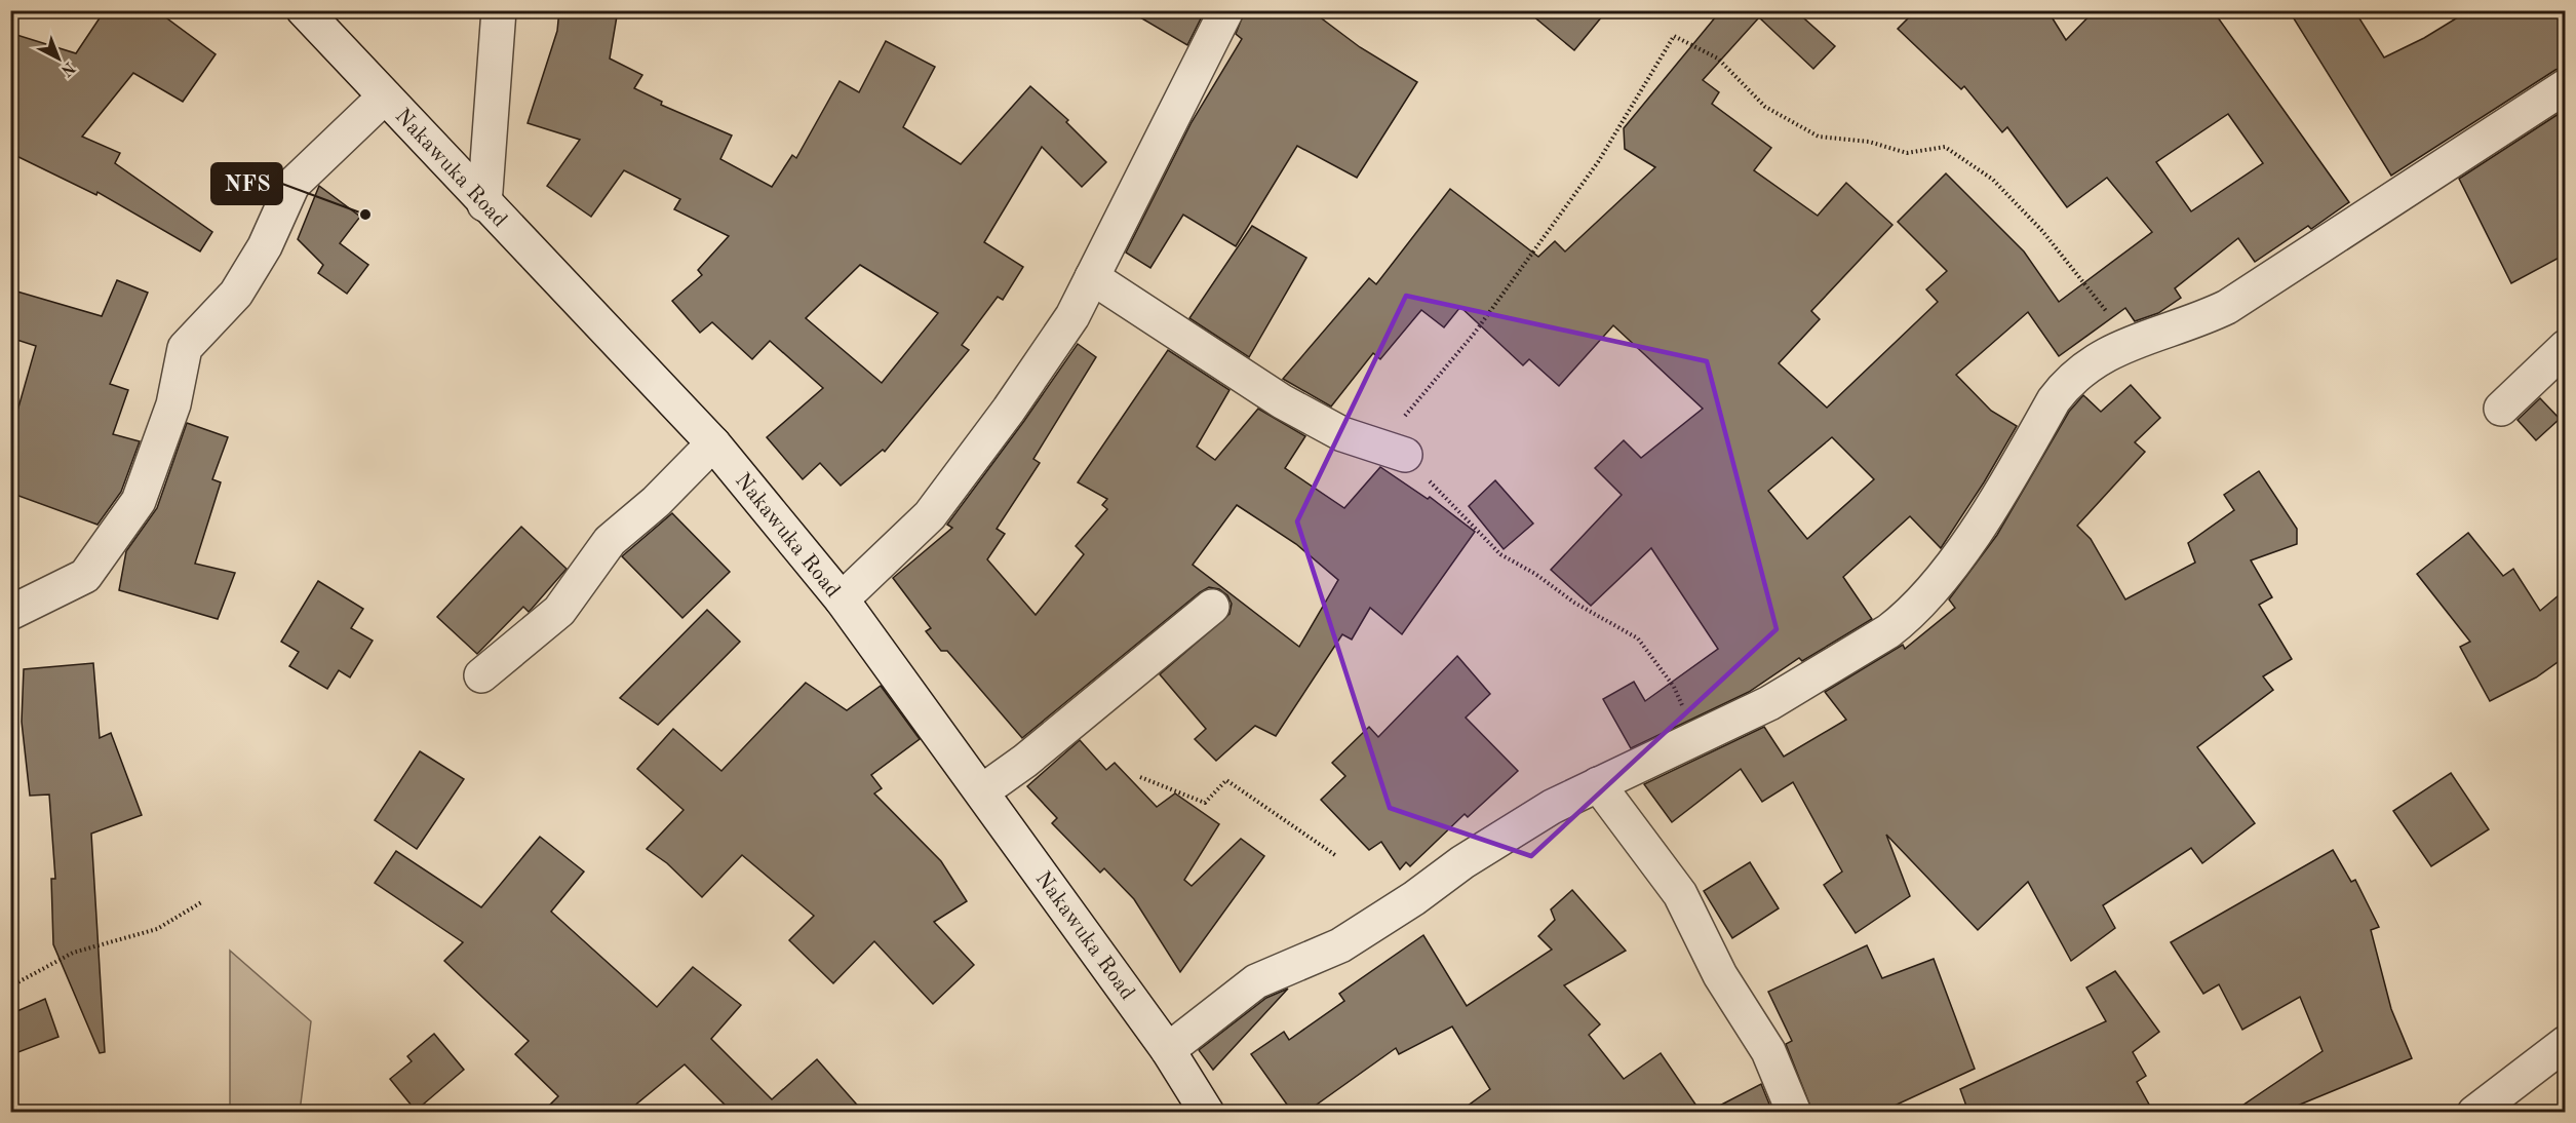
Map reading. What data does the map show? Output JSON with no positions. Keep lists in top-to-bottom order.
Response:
{
  "streets": {
    "street": ["Nakawuka Road"]
  },
  "places": ["NFS"],
  "north": "bottom right"
}
